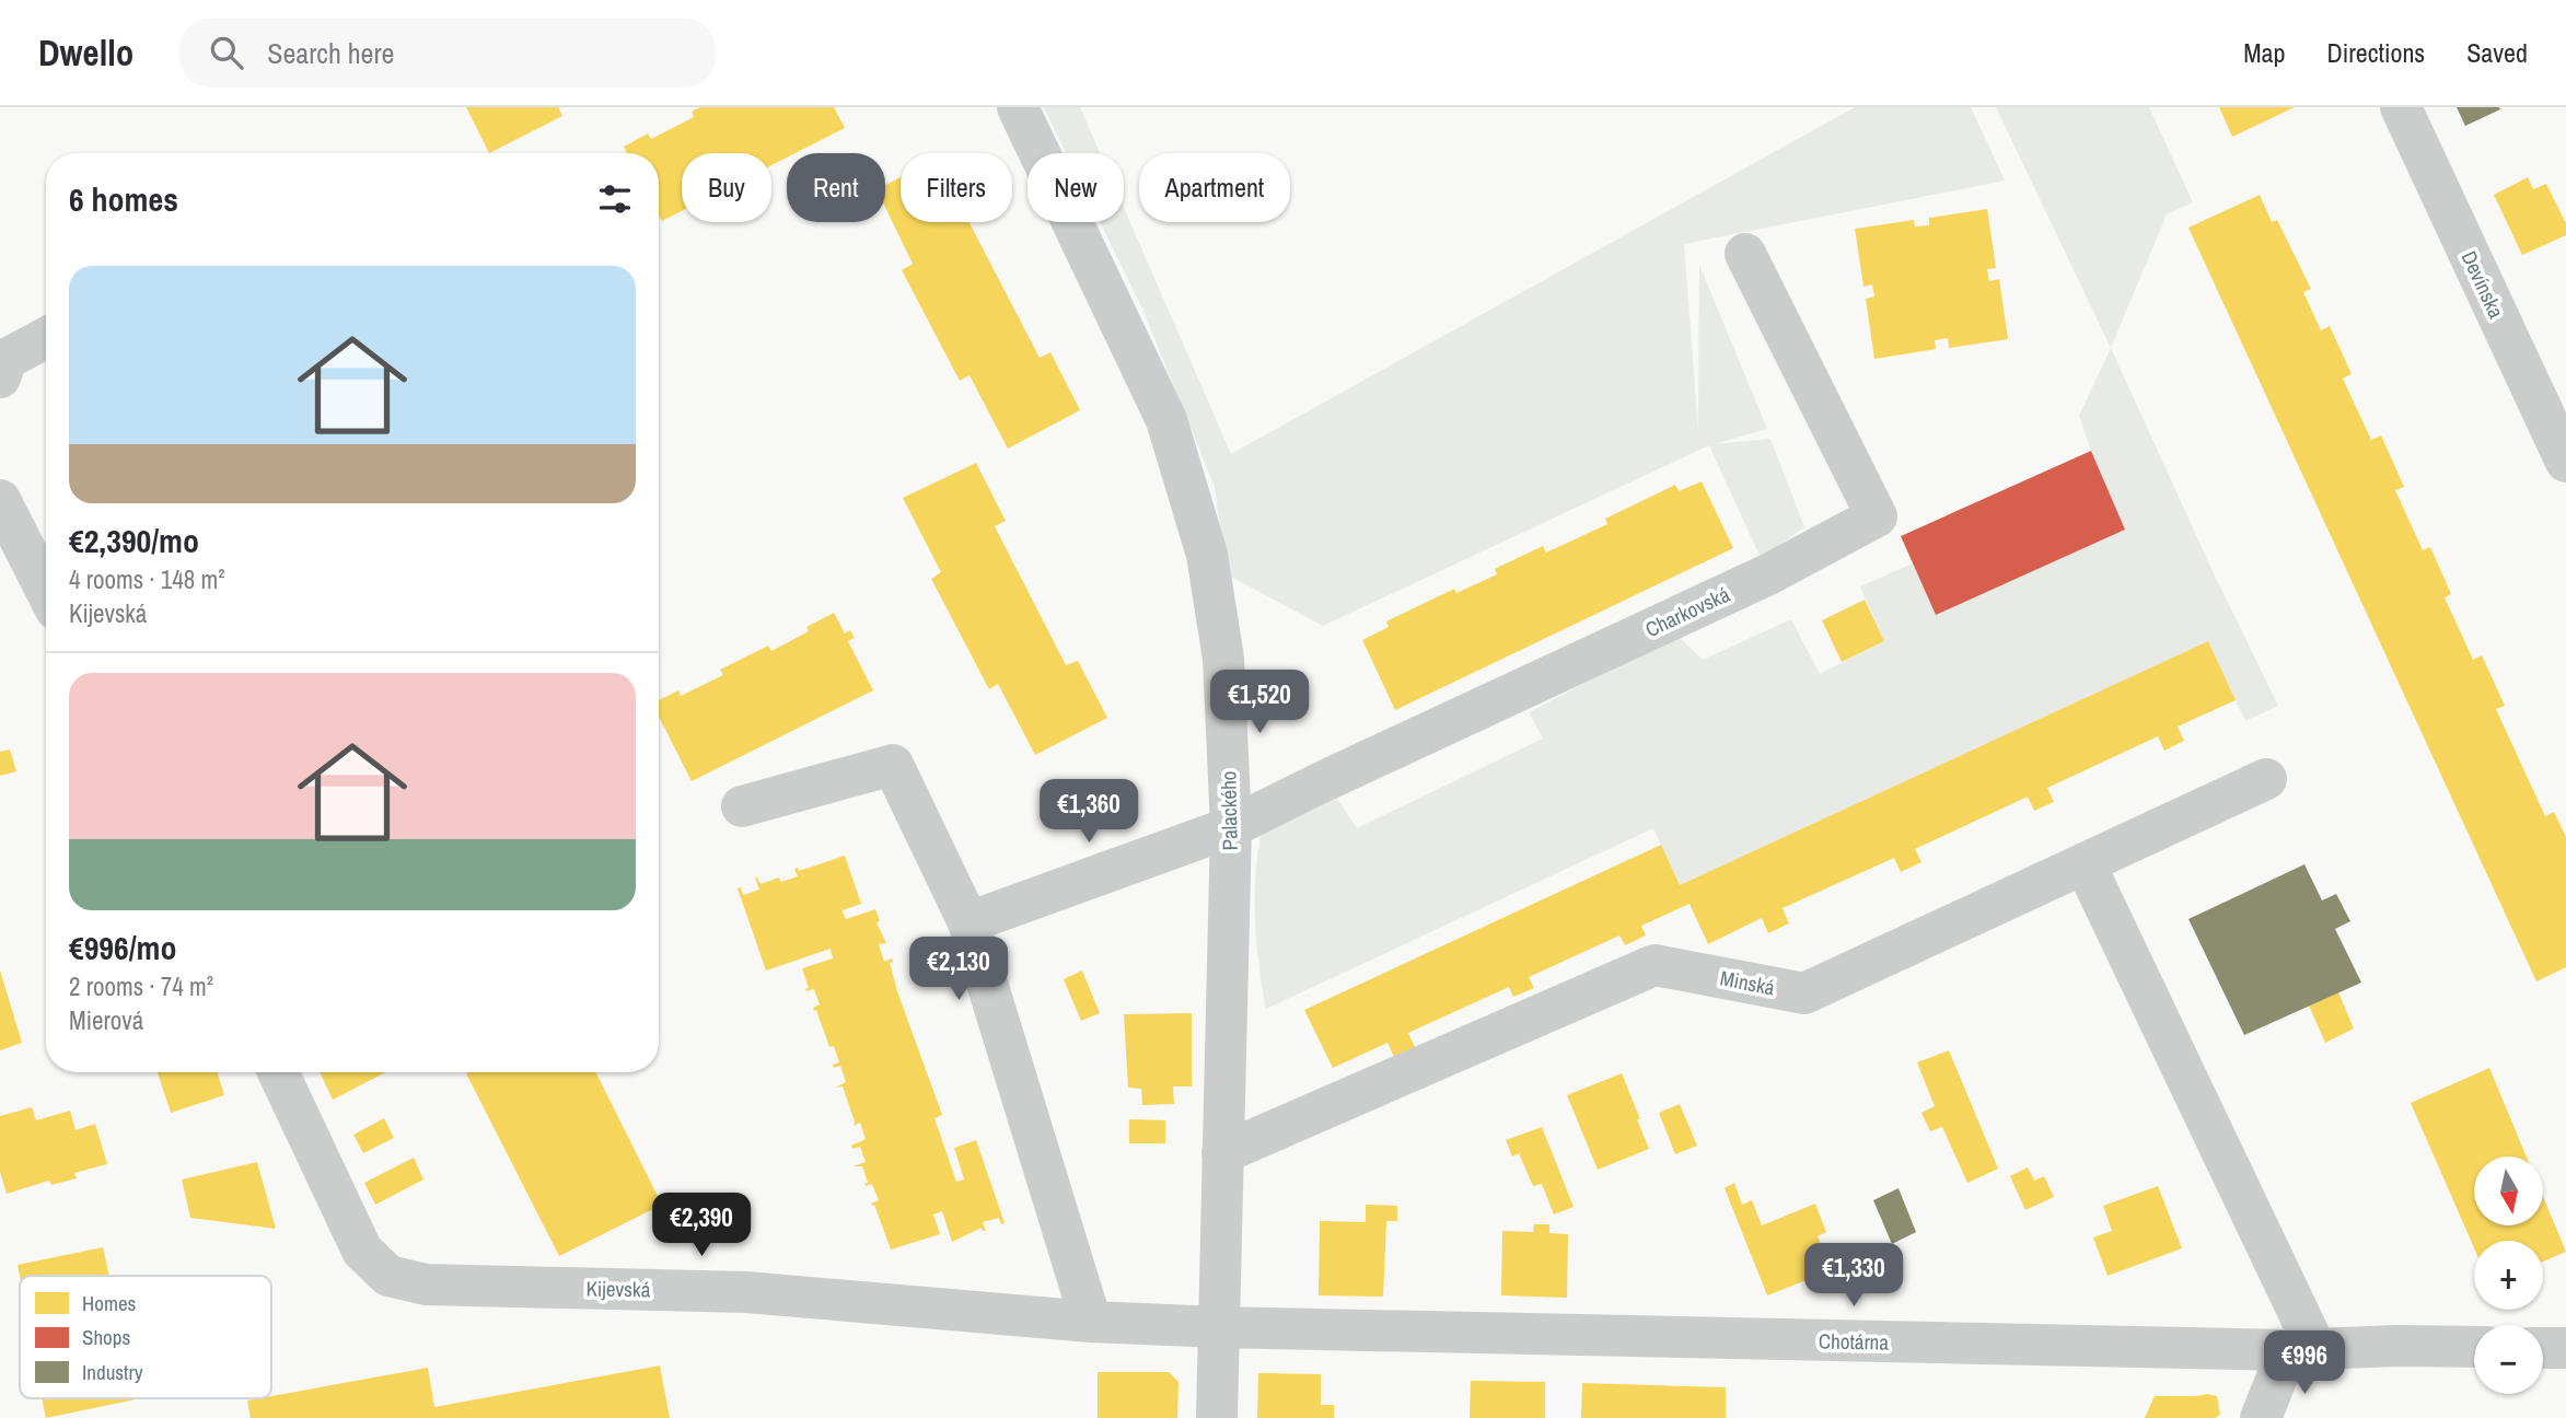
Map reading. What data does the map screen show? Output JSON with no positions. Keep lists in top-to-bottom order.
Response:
{
  "streets": {
    "street": [
      "Devínska",
      "Charkovská",
      "Palackého",
      "Minská",
      "Kijevská",
      "Chotárna"
    ]
  },
  "crossings": [
    ["Charkovská", "Palackého"],
    ["Palackého", "Minská"],
    ["Palackého", "Kijevská"],
    ["Palackého", "Chotárna"],
    ["Kijevská", "Chotárna"]
  ],
  "legend": ["Homes", "Shops", "Industry"],
  "north": "bottom",
  "page": {
    "header": "Dwello",
    "search": "Search here",
    "nav": ["Map", "Directions", "Saved"],
    "chip": [
      "Buy",
      "Rent",
      "Filters",
      "New",
      "Apartment"
    ],
    "heading": "6 homes",
    "list": [
      {
        "name": "€2,390/mo",
        "note": "4 rooms · 148 m² · Kijevská"
      },
      {
        "name": "€996/mo",
        "note": "2 rooms · 74 m² · Mierová"
      }
    ],
    "price": [
      "€1,520",
      "€1,360",
      "€2,130",
      "€2,390",
      "€1,330",
      "€996"
    ],
    "map_buttons": ["+", "−"]
  }
}
